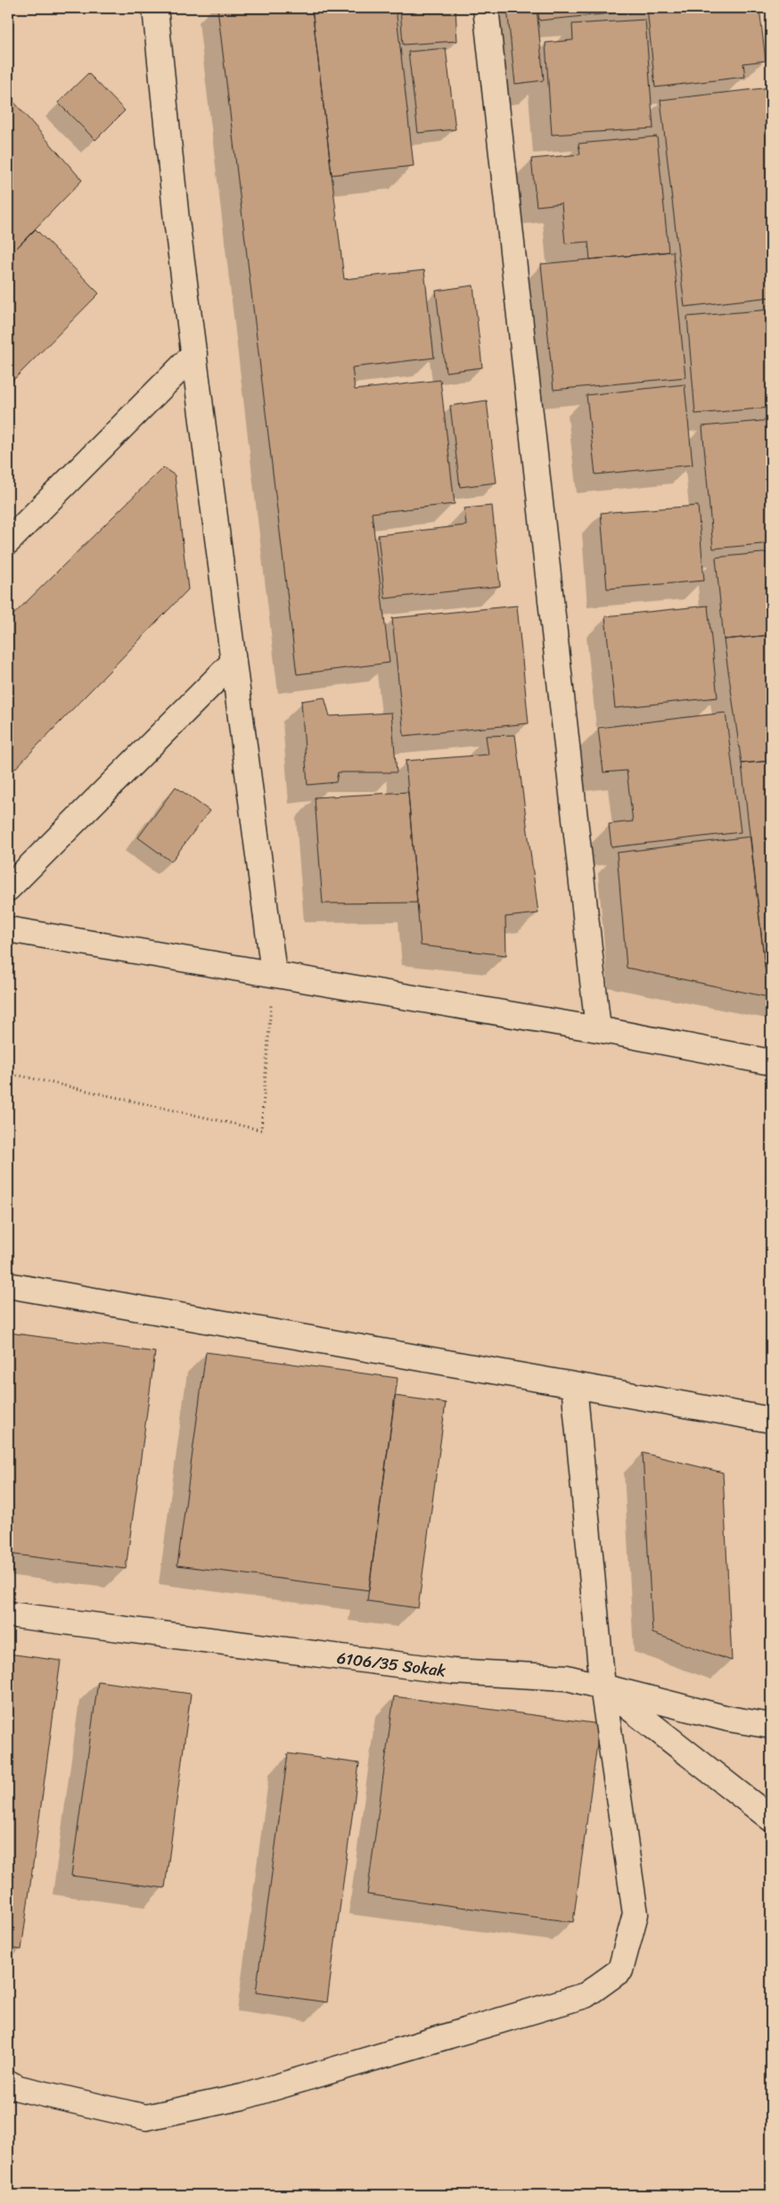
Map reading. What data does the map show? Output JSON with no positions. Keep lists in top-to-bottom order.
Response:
{
  "streets": {
    "street": ["6106/35 Sokak"]
  }
}
